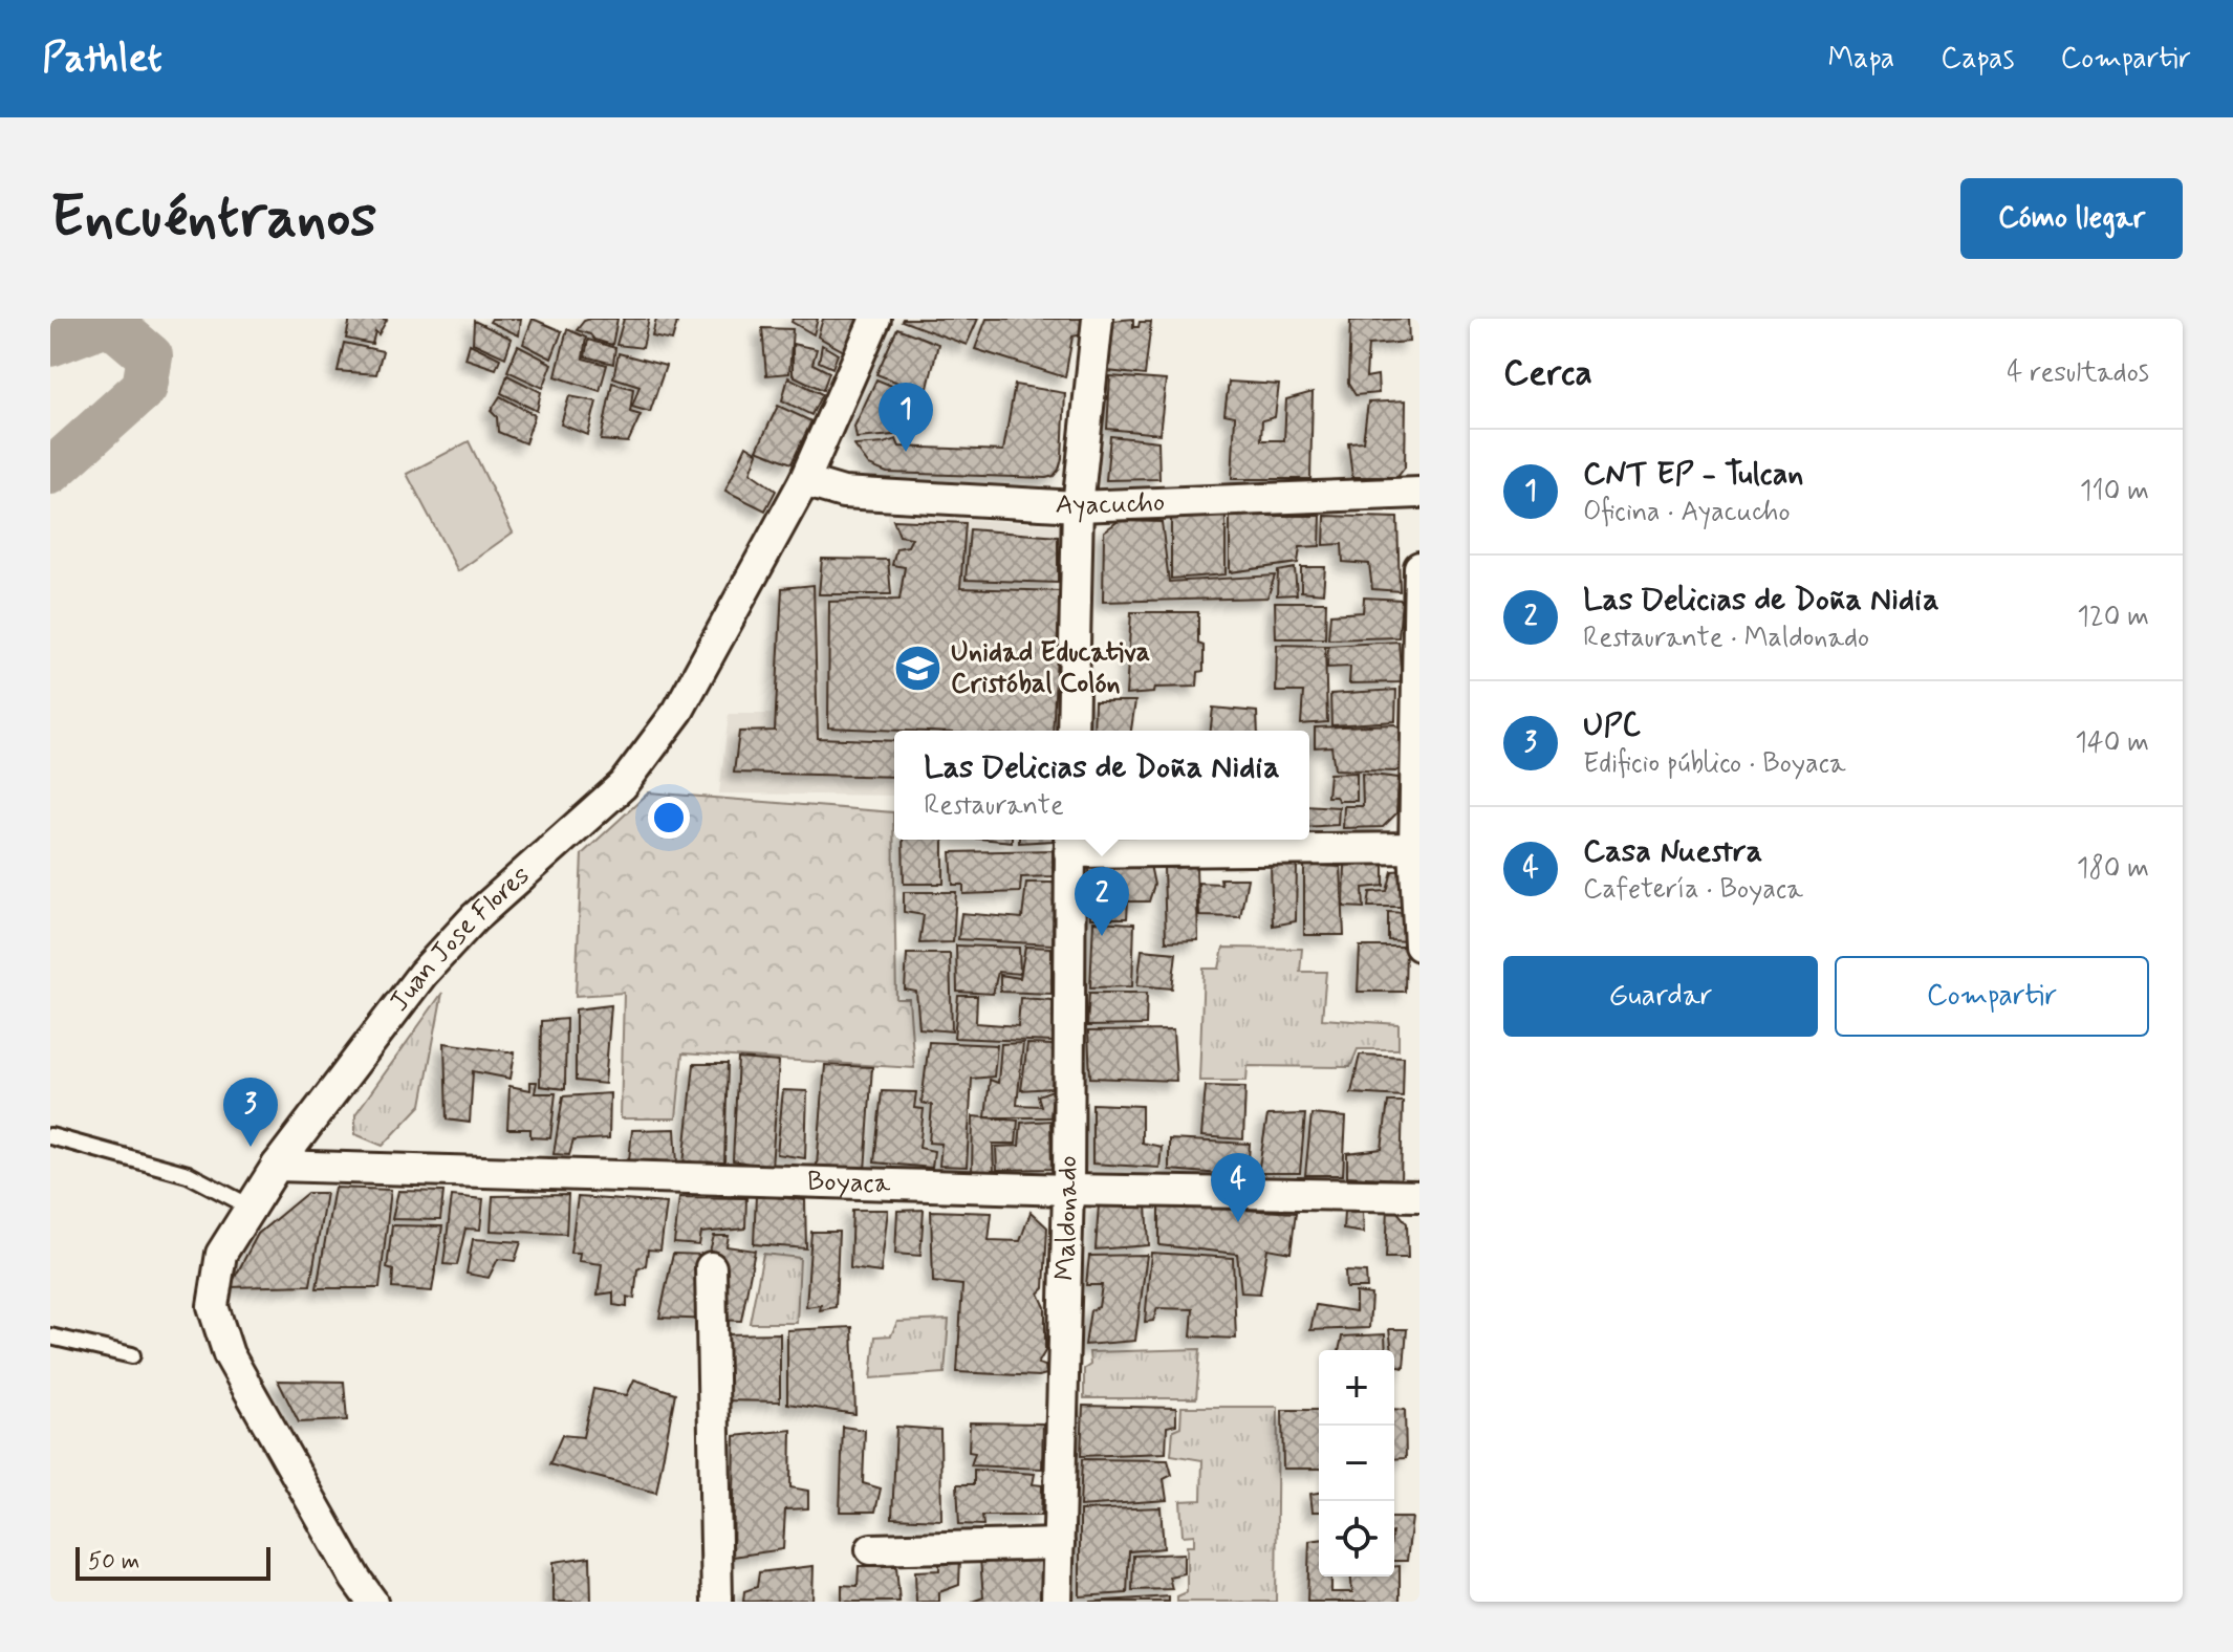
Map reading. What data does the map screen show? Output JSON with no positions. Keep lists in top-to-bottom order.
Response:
{
  "streets": {
    "street": [
      "Ayacucho",
      "Juan Jose Flores",
      "Boyaca",
      "Maldonado"
    ]
  },
  "crossings": [
    ["Ayacucho", "Juan Jose Flores"],
    ["Juan Jose Flores", "Boyaca"],
    ["Boyaca", "Maldonado"]
  ],
  "places": {
    "school or university": ["Unidad Educativa Cristóbal Colón"]
  },
  "scale_bar": "50 m",
  "page": {
    "header": "Pathlet",
    "nav": ["Mapa", "Capas", "Compartir"],
    "buttons": [
      "Cómo llegar",
      ["Guardar", "Compartir"]
    ],
    "title": "Encuéntranos",
    "heading": ["Cerca", "4 resultados"],
    "pins": [
      "1",
      "2",
      "3",
      "4"
    ],
    "list": [
      {
        "mark": "1",
        "name": "CNT EP - Tulcan",
        "note": "Oficina · Ayacucho",
        "value": "110 m"
      },
      {
        "mark": "2",
        "name": "Las Delicias de Doña Nidia",
        "note": "Restaurante · Maldonado",
        "value": "120 m"
      },
      {
        "mark": "3",
        "name": "UPC",
        "note": "Edificio público · Boyaca",
        "value": "140 m"
      },
      {
        "mark": "4",
        "name": "Casa Nuestra",
        "note": "Cafetería · Boyaca",
        "value": "180 m"
      }
    ],
    "popup": ["Las Delicias de Doña Nidia", "Restaurante"],
    "map_buttons": ["+", "−"],
    "scale": "50 m"
  }
}
